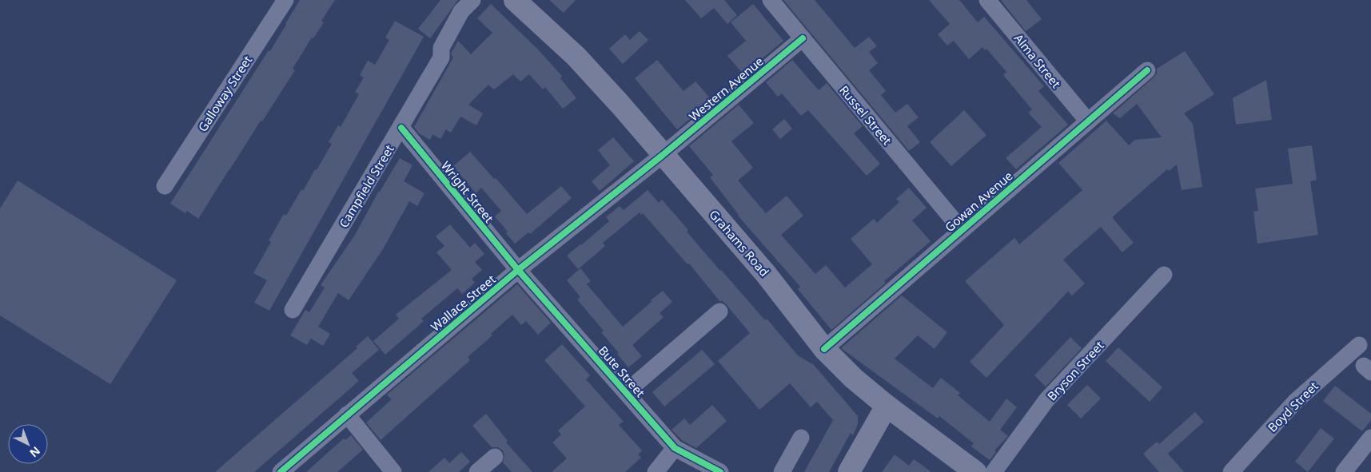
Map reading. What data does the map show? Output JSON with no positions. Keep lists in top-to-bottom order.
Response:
{
  "streets": {
    "main road": ["Grahams Road"],
    "street": [
      "Alma Street",
      "Western Avenue",
      "Galloway Street",
      "Russel Street",
      "Campfield Street",
      "Wright Street",
      "Gowan Avenue",
      "Wallace Street",
      "Bryson Street",
      "Bute Street",
      "Boyd Street"
    ]
  },
  "crossings": [
    ["Alma Street", "Gowan Avenue"],
    ["Western Avenue", "Russel Street"],
    ["Western Avenue", "Grahams Road"],
    ["Western Avenue", "Wallace Street"],
    ["Russel Street", "Gowan Avenue"],
    ["Campfield Street", "Wright Street"],
    ["Wright Street", "Wallace Street"],
    ["Wright Street", "Bute Street"],
    ["Gowan Avenue", "Grahams Road"],
    ["Grahams Road", "Wallace Street"],
    ["Wallace Street", "Bute Street"]
  ],
  "north": "bottom right"
}
